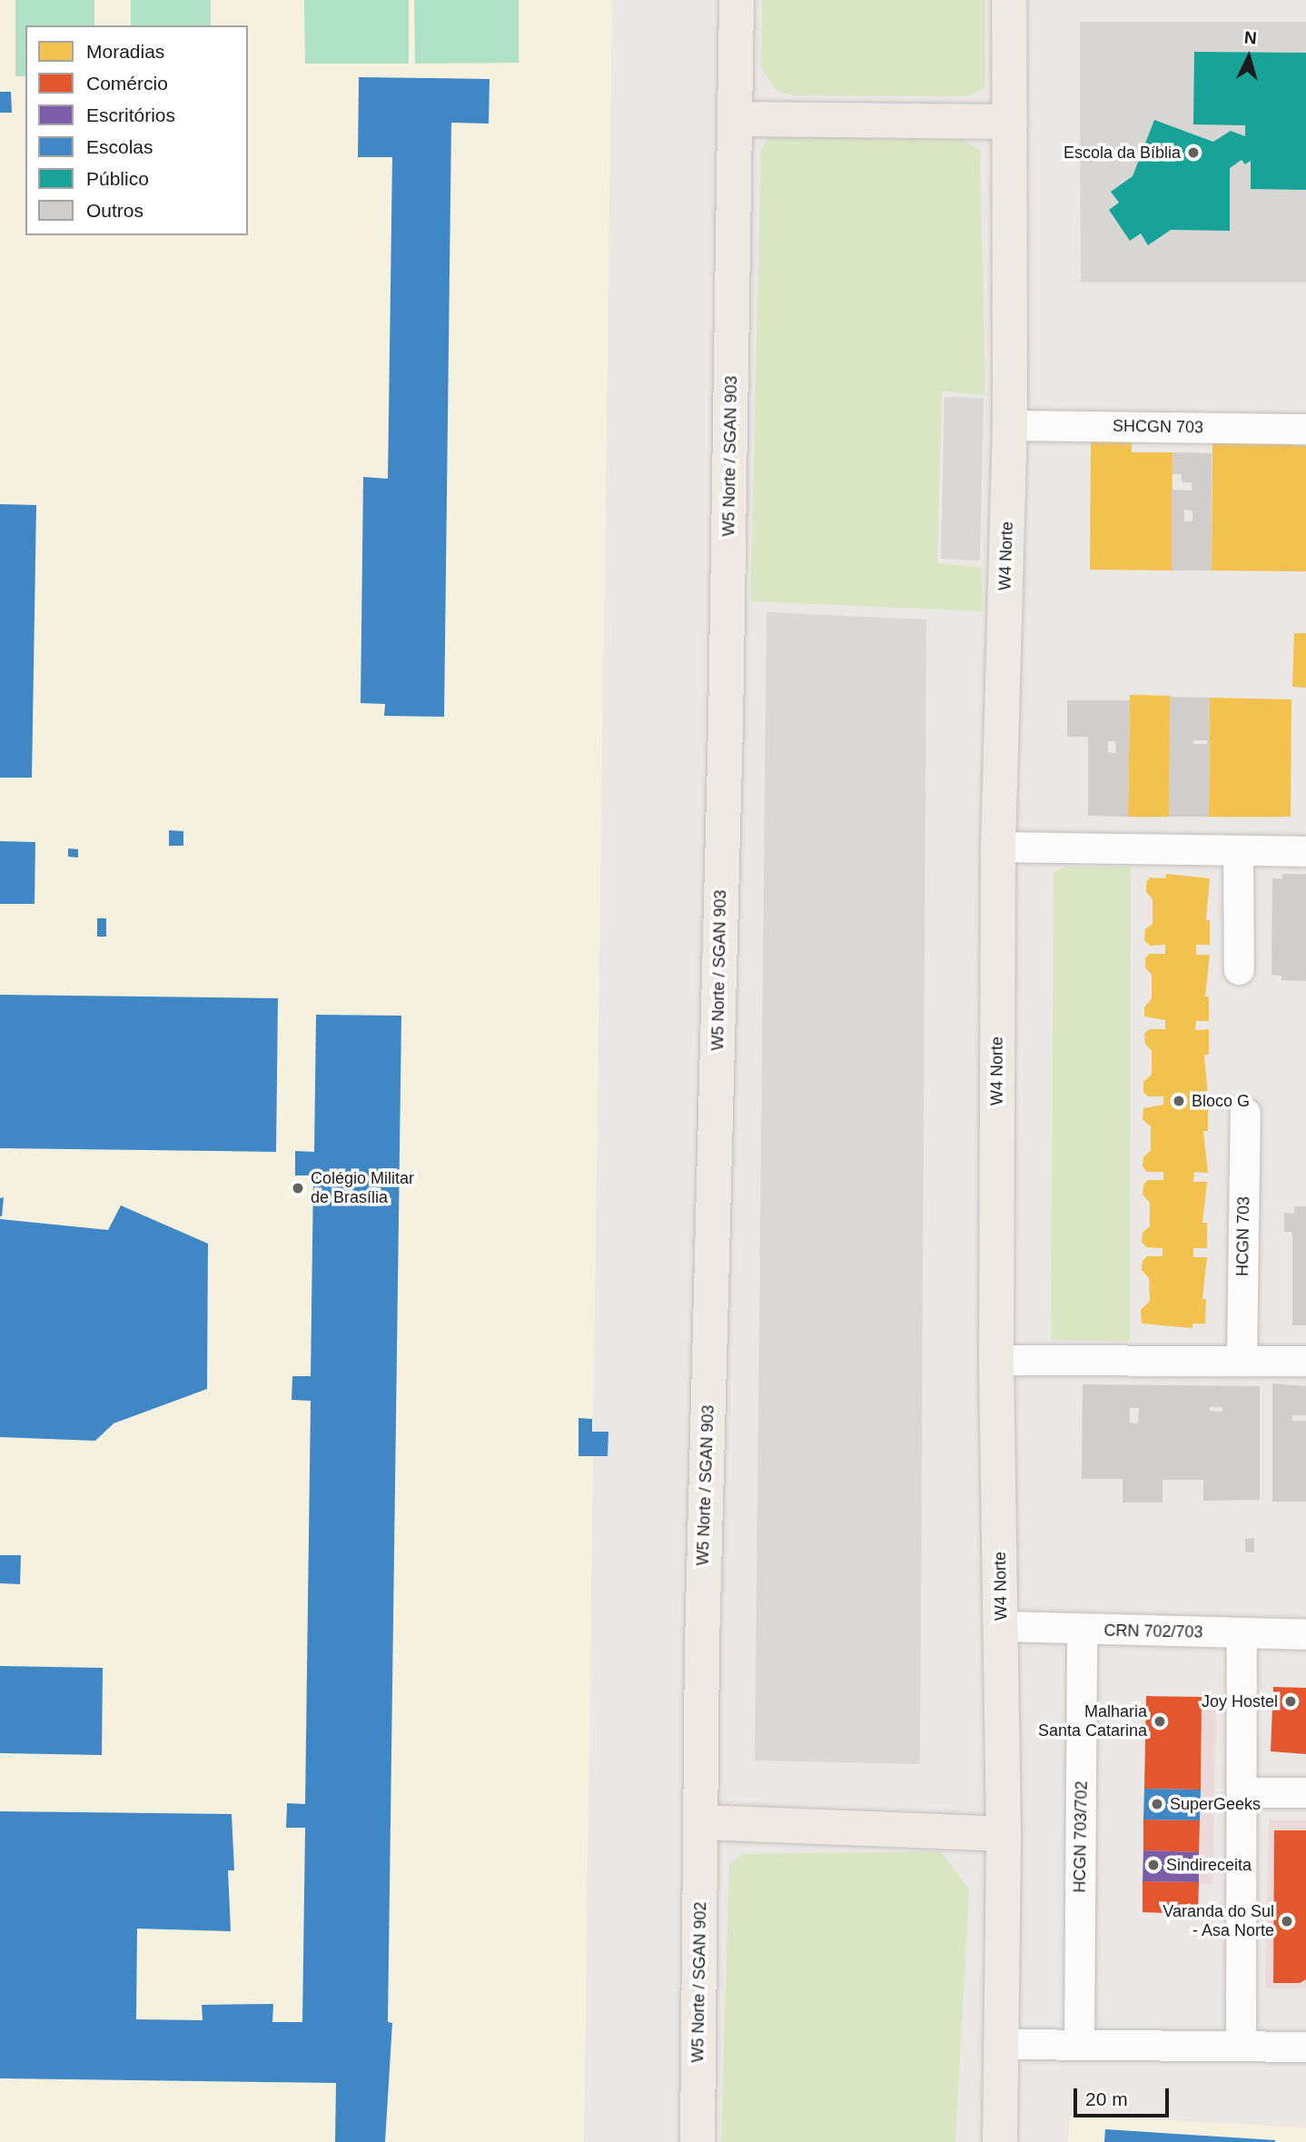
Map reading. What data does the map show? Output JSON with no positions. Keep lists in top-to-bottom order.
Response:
{
  "streets": {
    "main road": ["W5 Norte / SGAN 903", "W4 Norte", "W5 Norte / SGAN 902"],
    "street": [
      "SHCGN 703",
      "HCGN 703",
      "CRN 702/703",
      "HCGN 703/702"
    ]
  },
  "crossings": [
    ["SHCGN 703", "W4 Norte"],
    ["W5 Norte / SGAN 903", "W5 Norte / SGAN 902"],
    ["W4 Norte", "CRN 702/703"],
    ["CRN 702/703", "HCGN 703/702"]
  ],
  "places": [
    "Escola da Bíblia",
    "Bloco G",
    "Colégio Militar de Brasília",
    "Joy Hostel",
    "Malharia Santa Catarina",
    "SuperGeeks",
    "Sindireceita",
    "Varanda do Sul - Asa Norte"
  ],
  "legend": [
    "Moradias",
    "Comércio",
    "Escritórios",
    "Escolas",
    "Público",
    "Outros"
  ],
  "scale_bar": "20 m",
  "north": "top"
}
